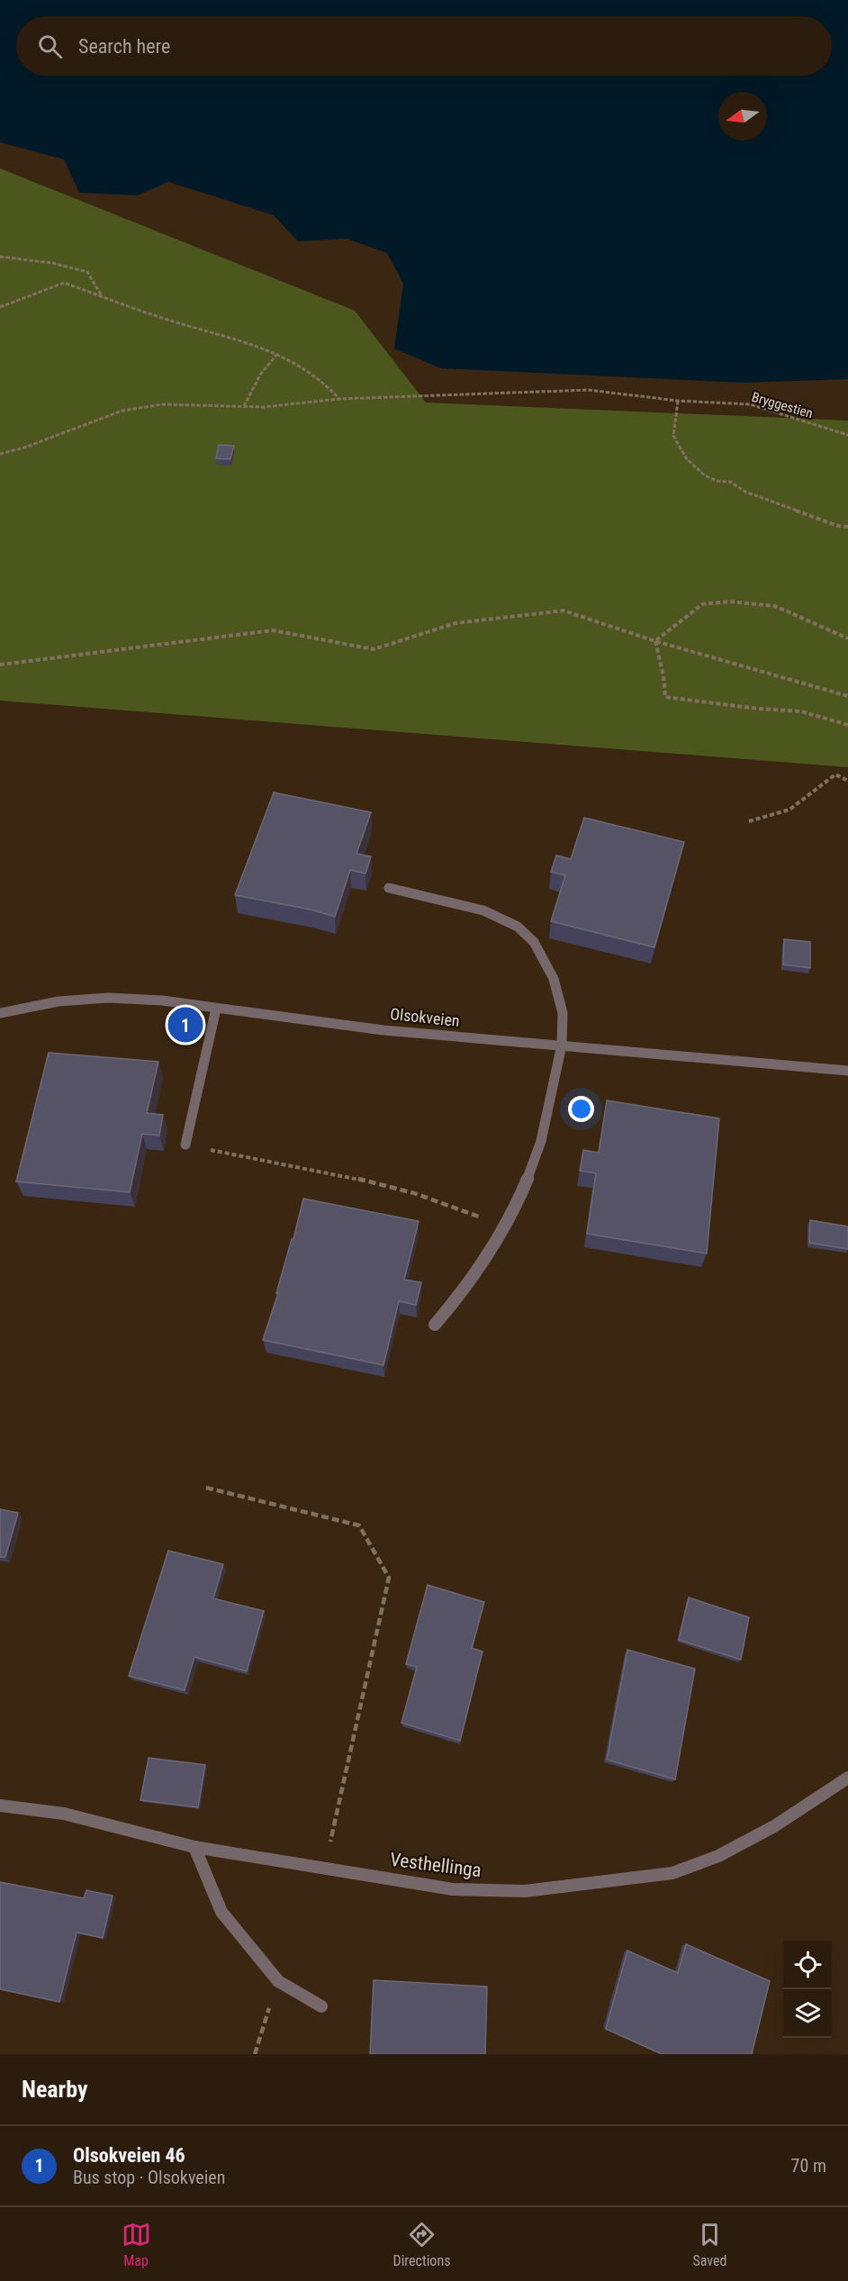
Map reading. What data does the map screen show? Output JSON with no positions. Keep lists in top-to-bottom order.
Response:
{
  "streets": {
    "street": ["Olsokveien", "Vesthellinga"],
    "path": ["Bryggestien"]
  },
  "north": "left",
  "page": {
    "search": "Search here",
    "pins": "1",
    "heading": "Nearby",
    "list": [
      {
        "mark": "1",
        "name": "Olsokveien 46",
        "note": "Bus stop · Olsokveien",
        "value": "70 m"
      }
    ],
    "nav": ["Map", "Directions", "Saved"]
  }
}
